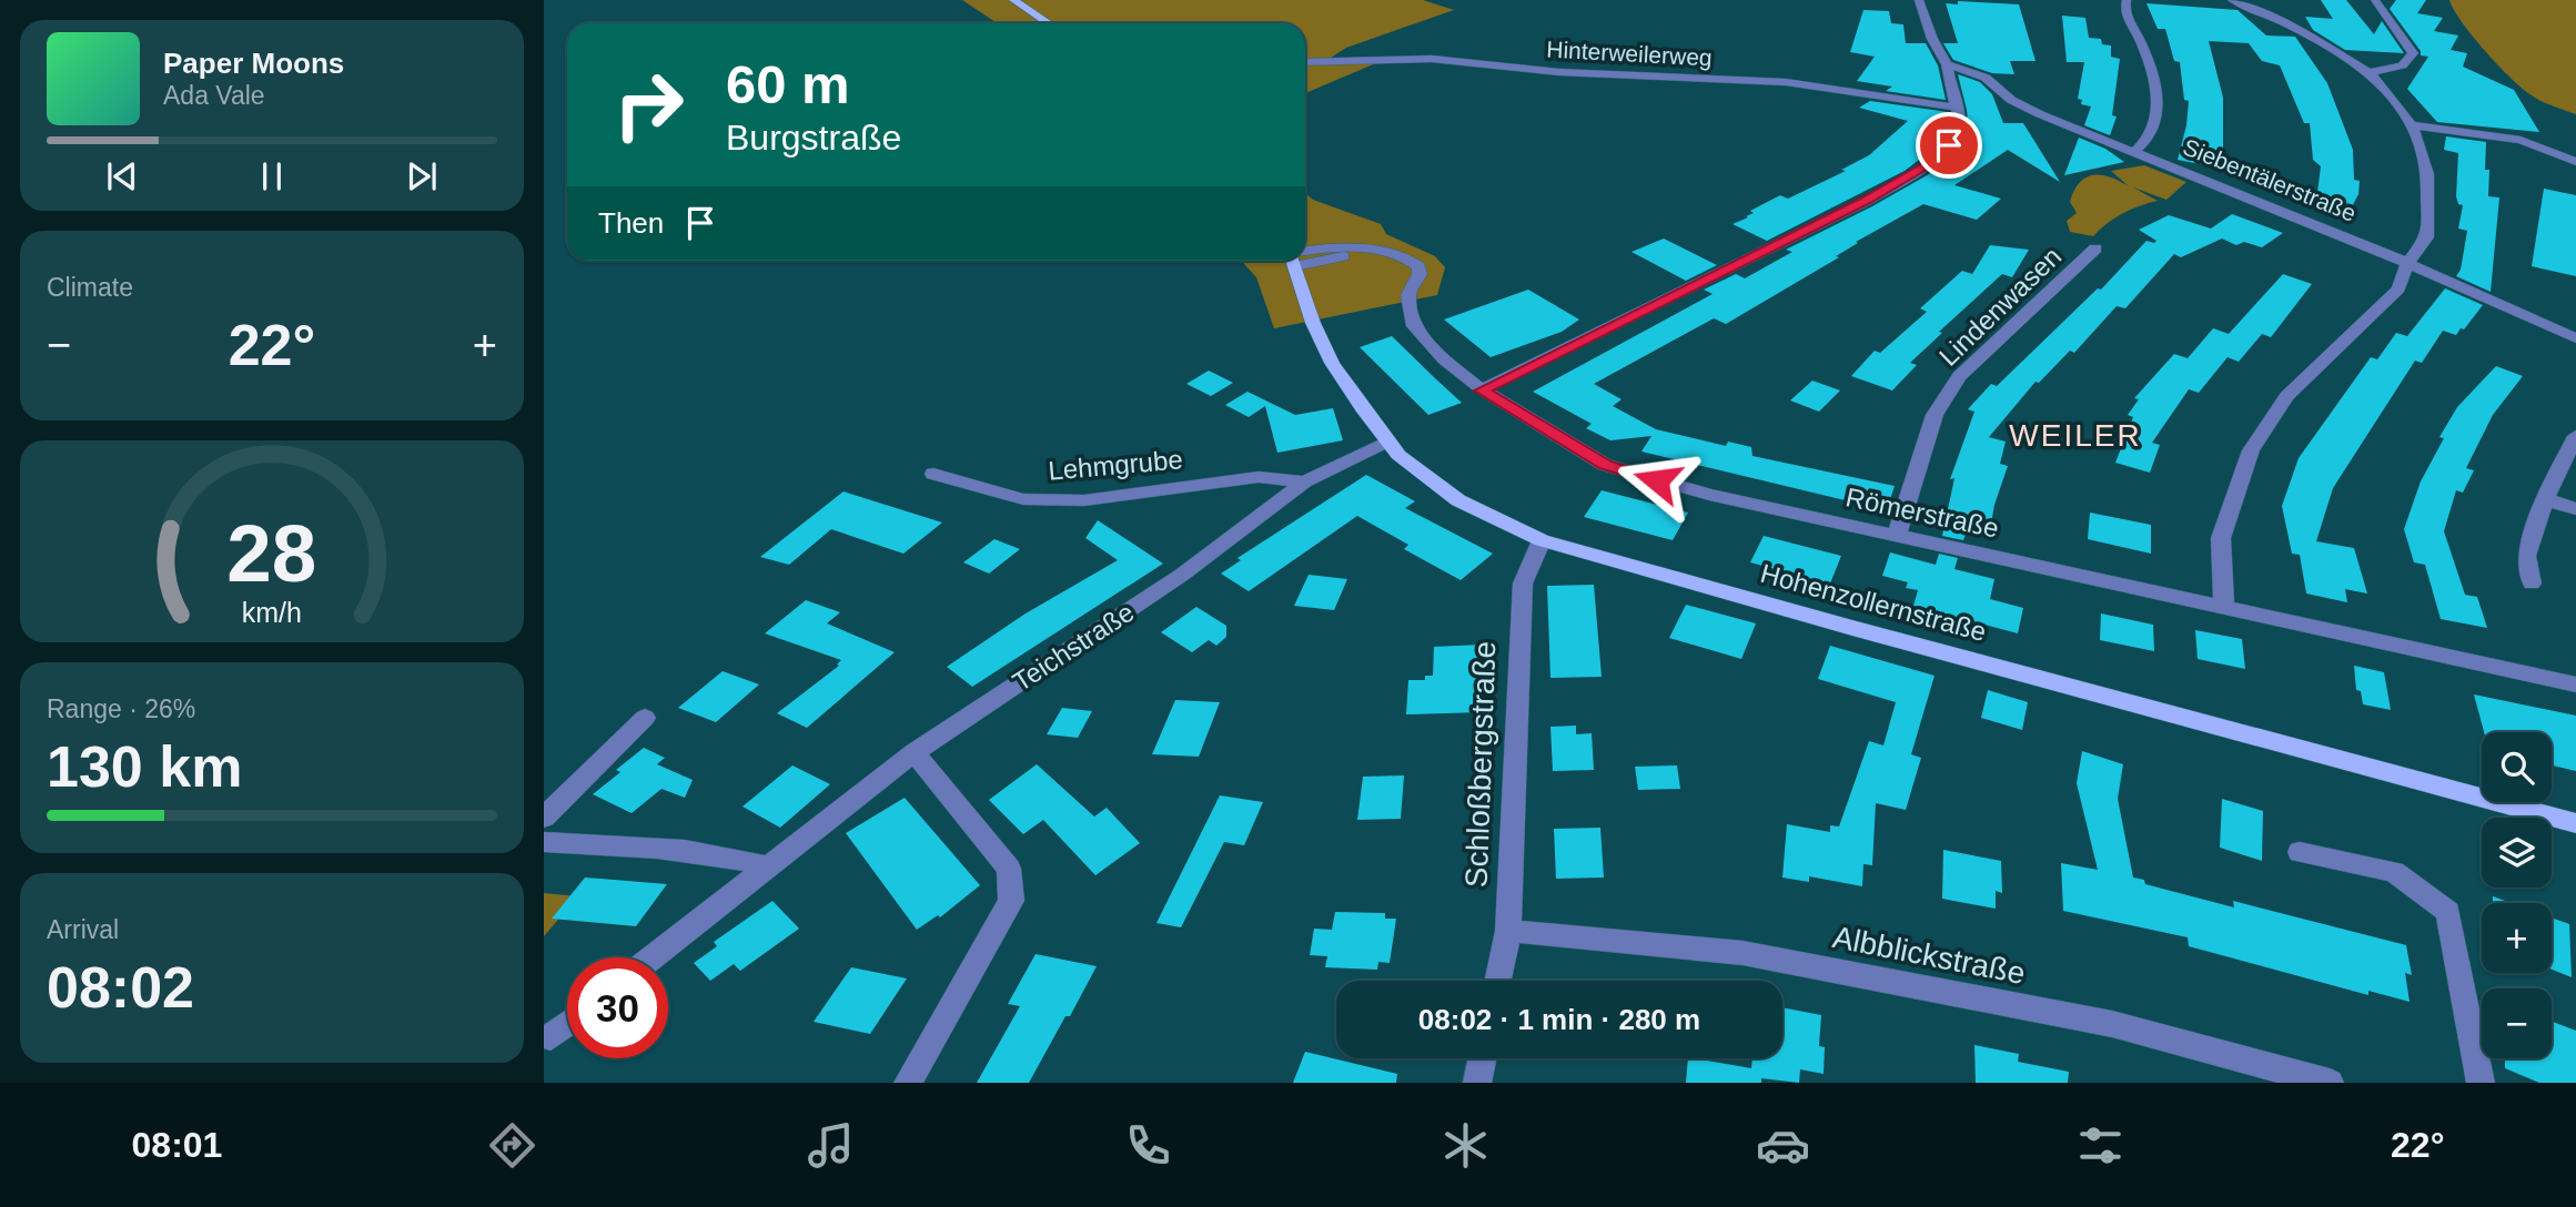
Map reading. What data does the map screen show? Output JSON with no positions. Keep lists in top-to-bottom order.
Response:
{
  "streets": {
    "main road": ["Hohenzollernstraße"],
    "street": [
      "Hinterweilerweg",
      "Siebentälerstraße",
      "Lindenwasen",
      "Lehmgrube",
      "Römerstraße",
      "Teichstraße",
      "Schloßbergstraße",
      "Albblickstraße"
    ]
  },
  "crossings": [
    ["Lindenwasen", "Römerstraße"],
    ["Lehmgrube", "Teichstraße"],
    ["Hohenzollernstraße", "Teichstraße"],
    ["Hohenzollernstraße", "Schloßbergstraße"],
    ["Schloßbergstraße", "Albblickstraße"]
  ],
  "districts": ["WEILER"],
  "page": {
    "turn": ["60 m", "Burgstraße"],
    "song": ["Paper Moons", "Ada Vale"],
    "then": "Then",
    "tile": [
      "Climate",
      ["Range · 26%", "130 km"],
      ["Arrival", "08:02"]
    ],
    "heat": ["−", "22°", "+"],
    "map_buttons": ["+", "−"],
    "limit": "30",
    "trip": "08:02 · 1 min · 280 m",
    "tabs": ["08:01", "22°"],
    "gauge": ["28", "km/h"]
  }
}
